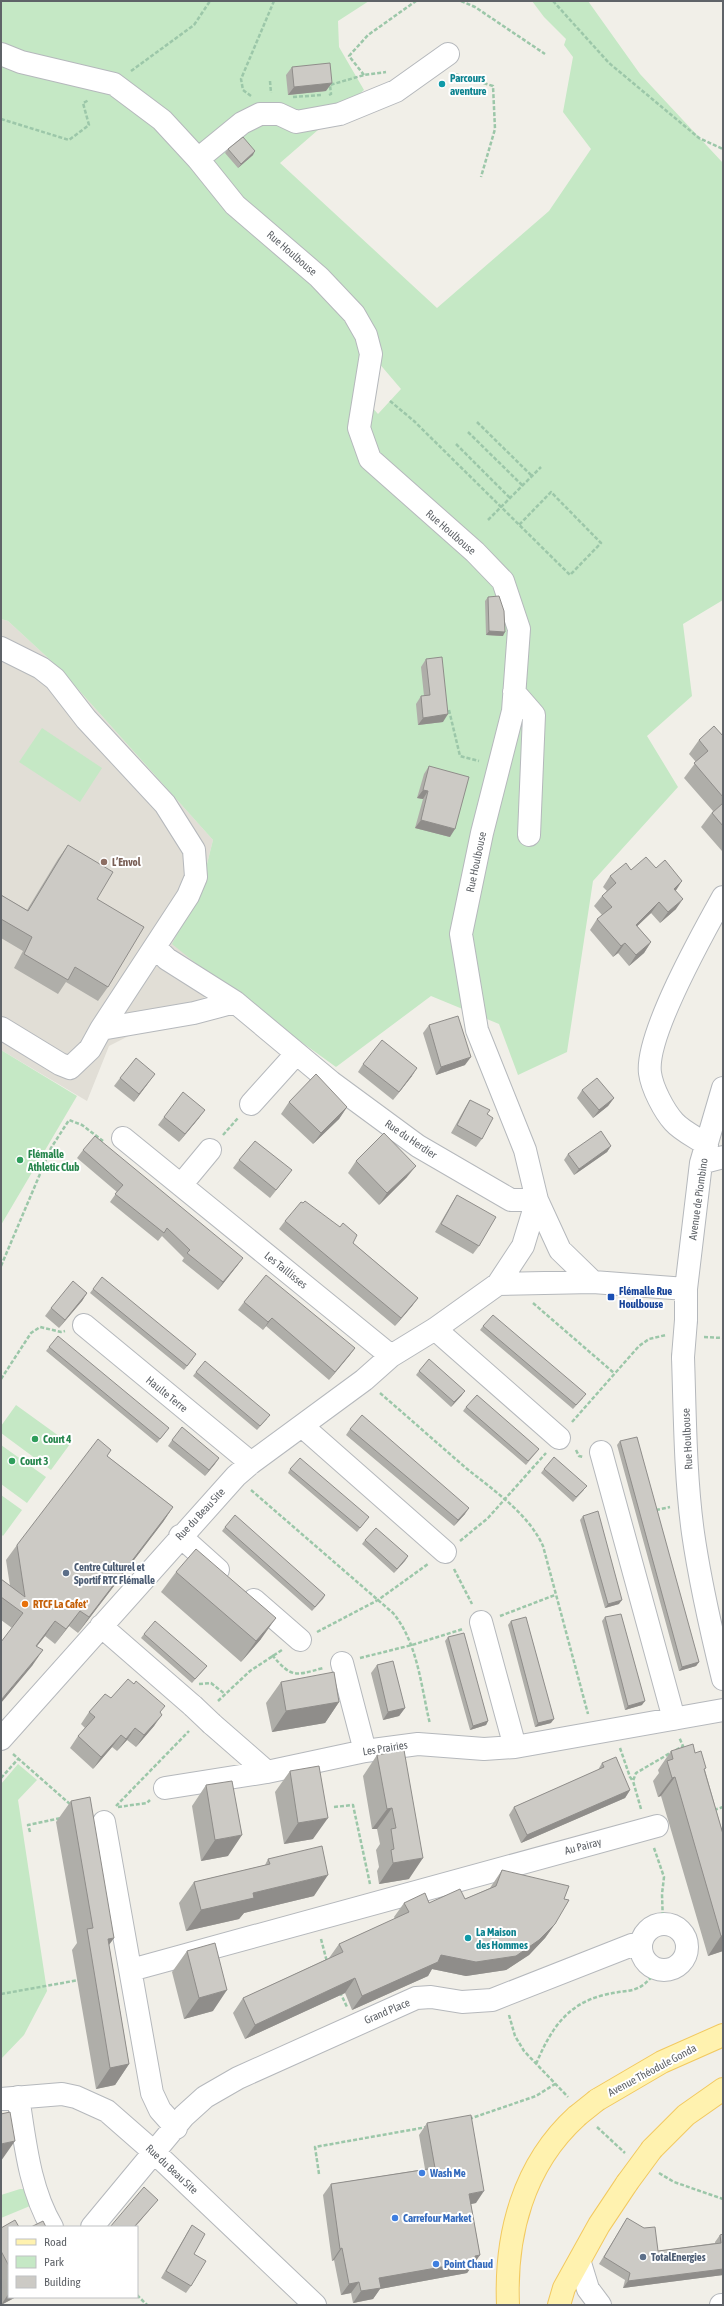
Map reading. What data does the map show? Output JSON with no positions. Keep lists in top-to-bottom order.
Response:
{
  "streets": {
    "main road": ["Avenue Théodule Gonda"],
    "street": [
      "Rue Houlbouse",
      "Rue du Herdier",
      "Avenue de Piombino",
      "Les Taillisses",
      "Haulte Terre",
      "Rue du Beau Site",
      "Les Prairies",
      "Au Pairay",
      "Grand Place"
    ]
  },
  "crossings": [
    ["Rue Houlbouse", "Rue du Herdier"],
    ["Rue Houlbouse", "Avenue de Piombino"],
    ["Rue Houlbouse", "Rue du Beau Site"],
    ["Les Taillisses", "Rue du Beau Site"],
    ["Haulte Terre", "Rue du Beau Site"],
    ["Rue du Beau Site", "Grand Place"]
  ],
  "places": {
    "other": [
      "Parcours aventure",
      "L’Envol",
      "Flémalle Athletic Club",
      "Court 4",
      "Court 3",
      "Centre Culturel et Sportif RTC Flémalle",
      "RTCF La Cafet'",
      "La Maison des Hommes",
      "Wash Me",
      "Carrefour Market",
      "TotalEnergies",
      "Point Chaud"
    ],
    "transit": ["Flémalle Rue Houlbouse"]
  },
  "legend": ["Road", "Park", "Building"]
}
